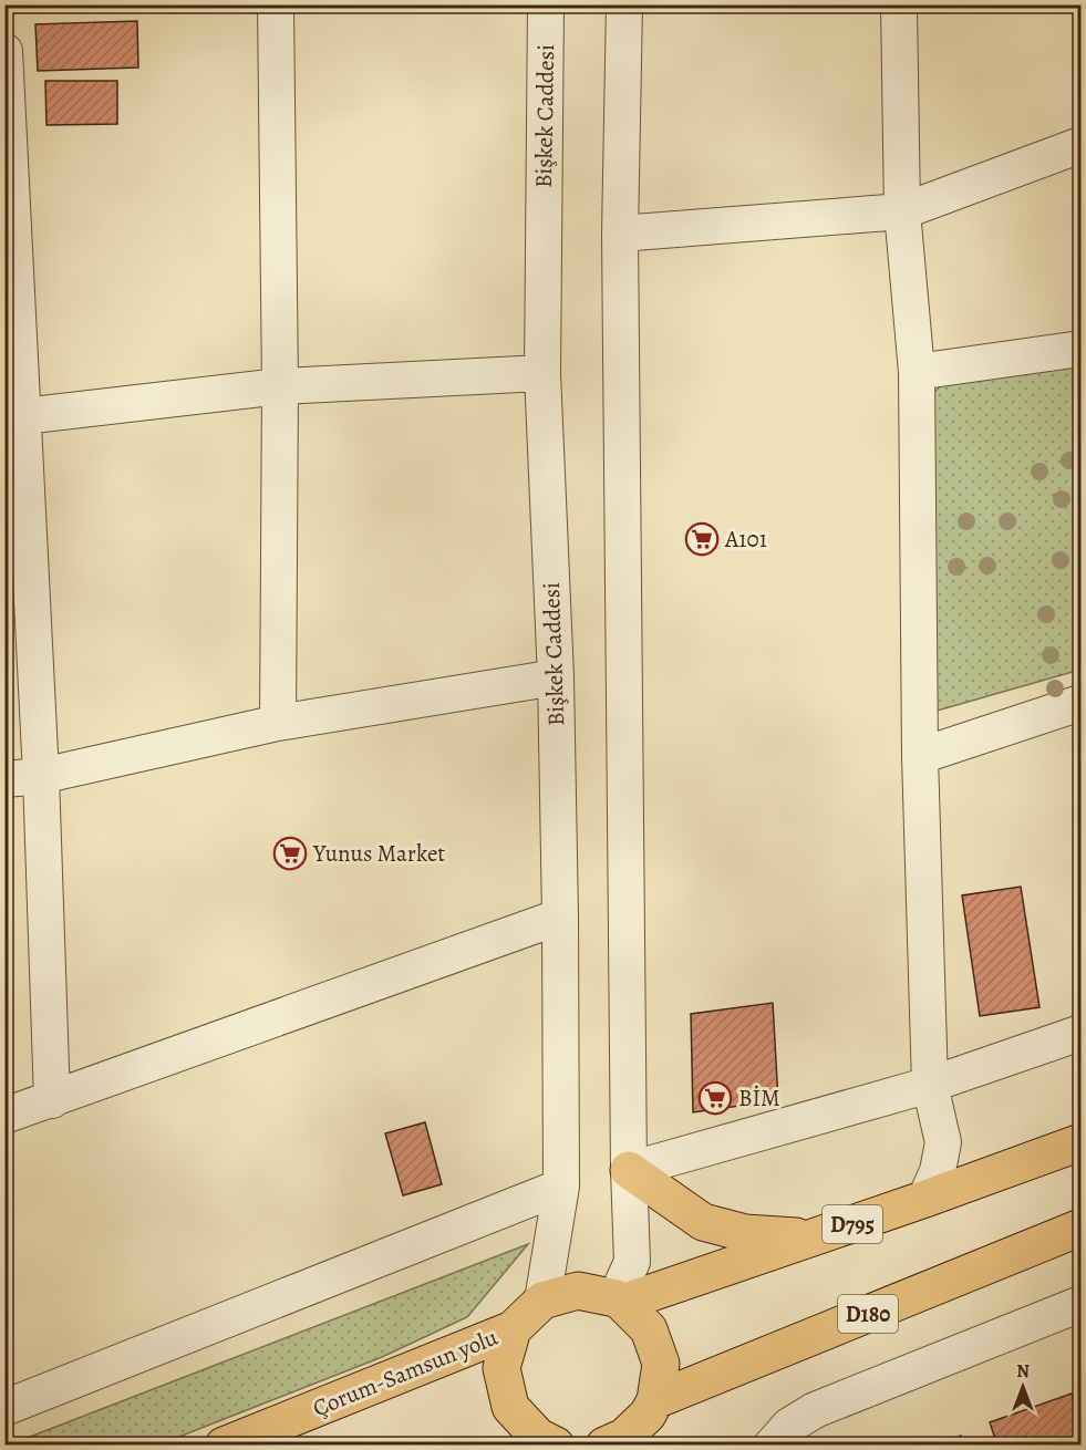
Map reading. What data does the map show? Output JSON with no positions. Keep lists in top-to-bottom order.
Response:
{
  "streets": {
    "highway": ["D795", "D180", "Çorum-Samsun yolu"],
    "street": ["Bişkek Caddesi"]
  },
  "crossings": [
    ["Bişkek Caddesi", "Çorum-Samsun yolu"],
    ["D795", "Çorum-Samsun yolu"]
  ],
  "places": {
    "supermarket": ["A101", "Yunus Market", "BİM"]
  },
  "north": "top"
}
